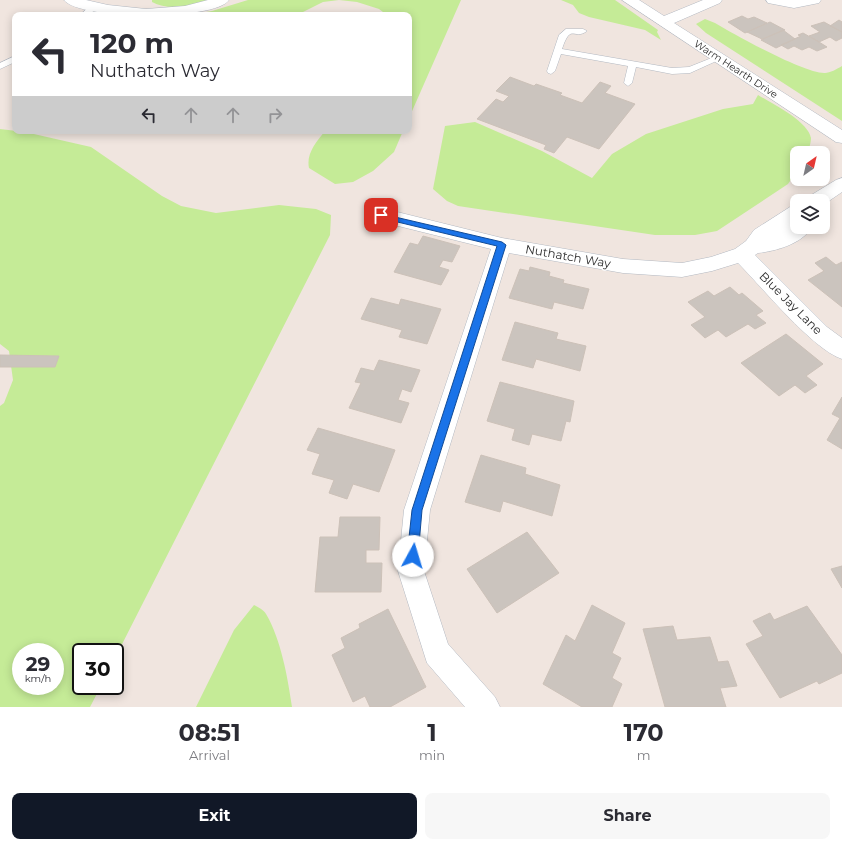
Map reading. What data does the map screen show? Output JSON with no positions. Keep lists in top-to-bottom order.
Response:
{
  "streets": {
    "street": ["Warm Hearth Drive", "Nuthatch Way", "Blue Jay Lane"]
  },
  "crossings": [
    ["Nuthatch Way", "Blue Jay Lane"]
  ],
  "north": "top right",
  "page": {
    "turn": ["120 m", "Nuthatch Way"],
    "speed": "29 km/h",
    "limit": "30",
    "eta": [
      "08:51",
      "Arrival",
      "1",
      "min",
      "170",
      "m"
    ],
    "buttons": ["Exit", "Share"]
  }
}
